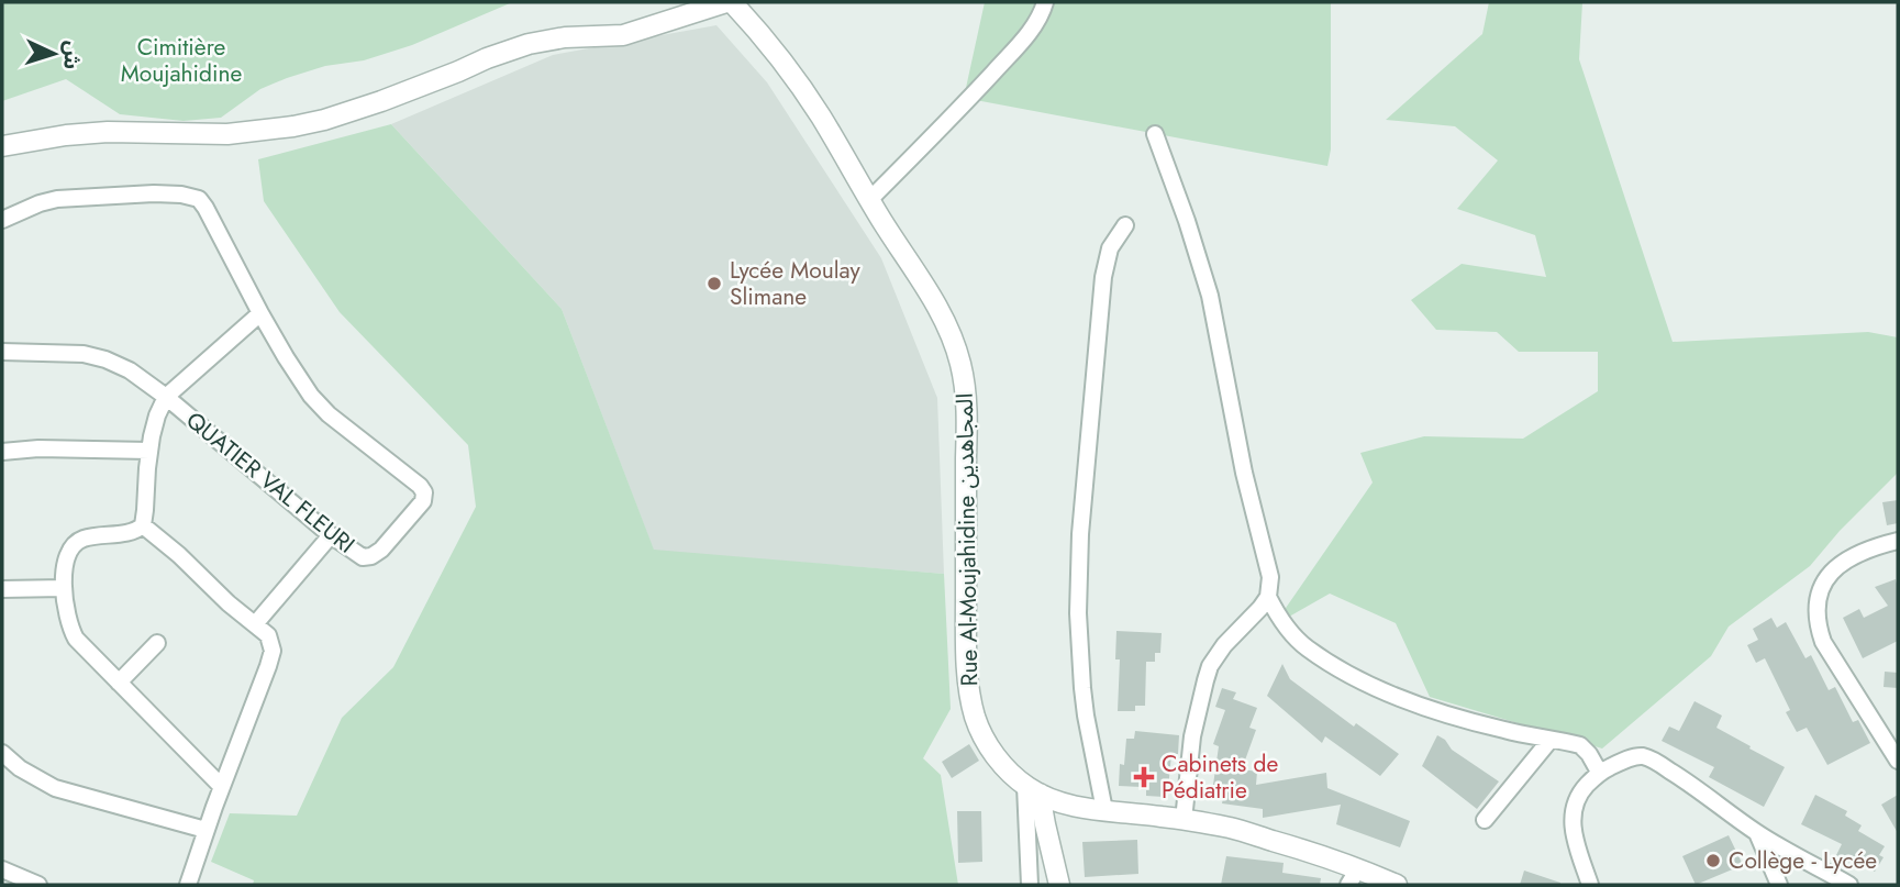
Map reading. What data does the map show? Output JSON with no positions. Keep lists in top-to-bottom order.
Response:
{
  "streets": {
    "street": ["QUATIER VAL FLEURI", "Rue Al-Moujahidine المجاهدين"]
  },
  "parks": ["Cimitière Moujahidine"],
  "places": {
    "other": ["Lycée Moulay Slimane", "Collège - Lycée"],
    "health": ["Cabinets de Pédiatrie"]
  },
  "north": "right"
}
